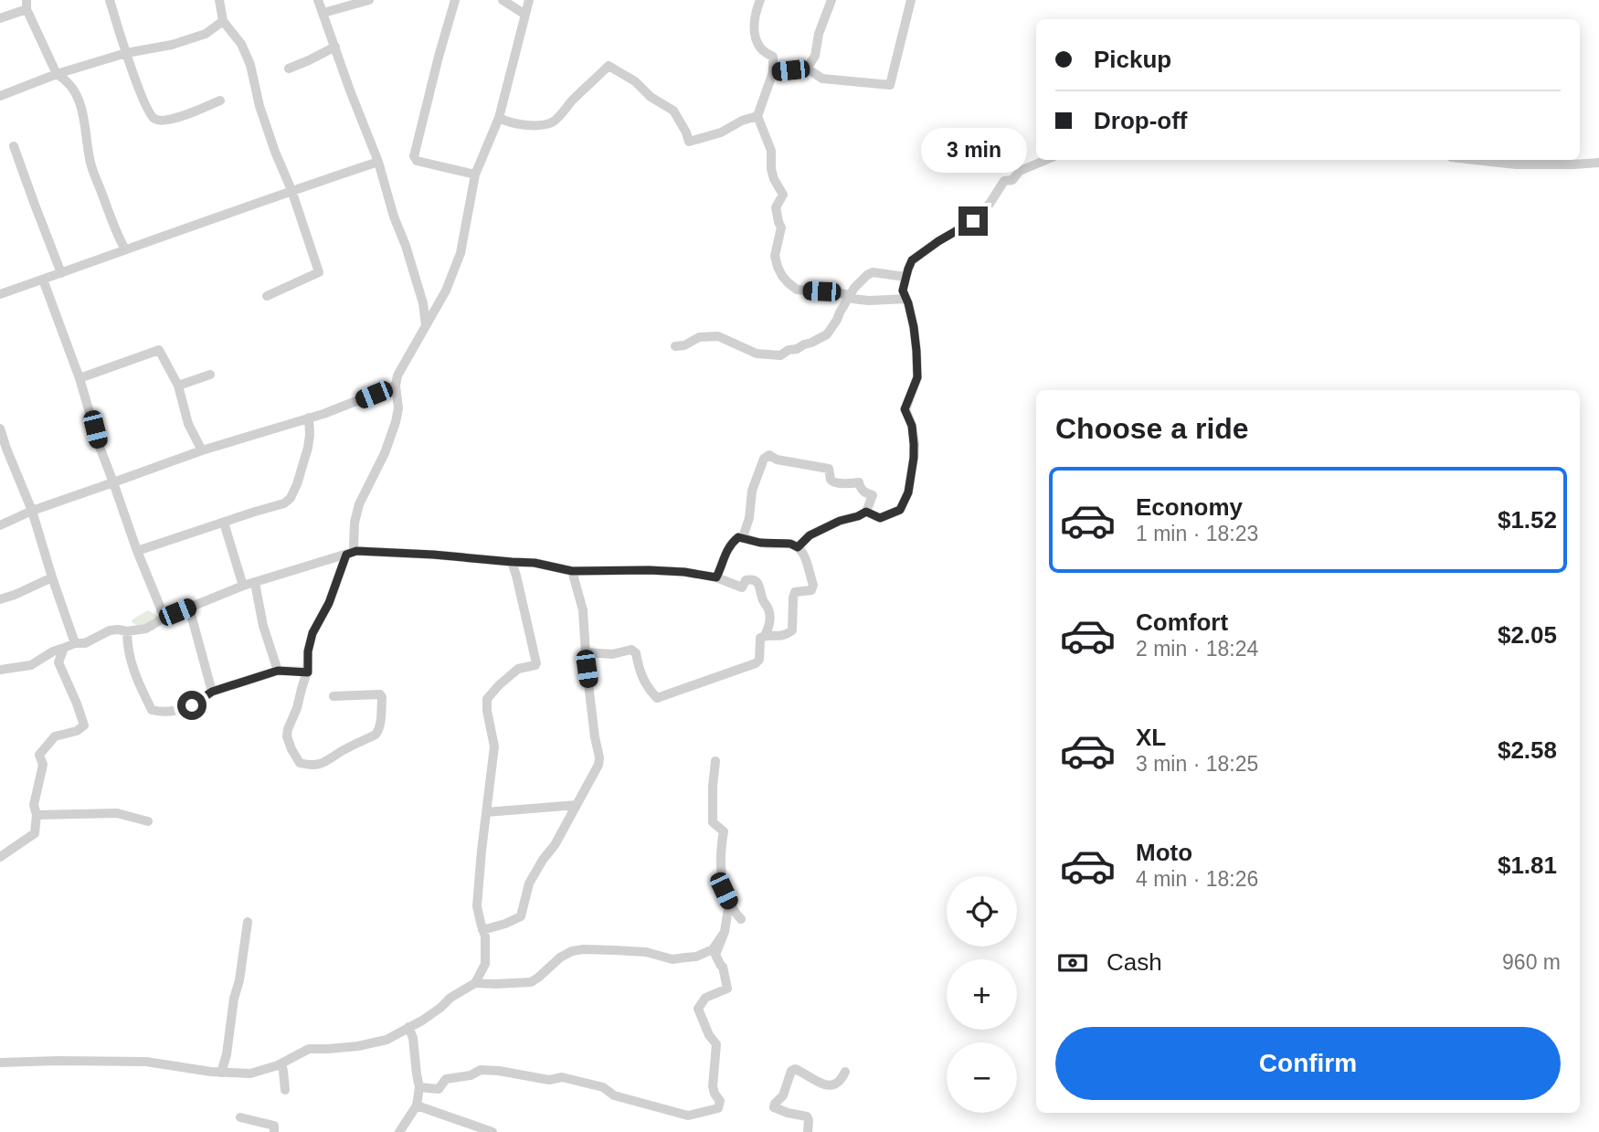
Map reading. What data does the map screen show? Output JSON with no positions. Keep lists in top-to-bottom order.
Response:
{
  "page": {
    "banner": ["Pickup", "Drop-off"],
    "bubble": "3 min",
    "heading": "Choose a ride",
    "list": [
      {
        "name": "Economy",
        "note": "1 min · 18:23",
        "value": "$1.52"
      },
      {
        "name": "Comfort",
        "note": "2 min · 18:24",
        "value": "$2.05"
      },
      {
        "name": "XL",
        "note": "3 min · 18:25",
        "value": "$2.58"
      },
      {
        "name": "Moto",
        "note": "4 min · 18:26",
        "value": "$1.81"
      }
    ],
    "map_buttons": ["+", "−"],
    "pay": ["Cash", "960 m"],
    "buttons": "Confirm"
  }
}
